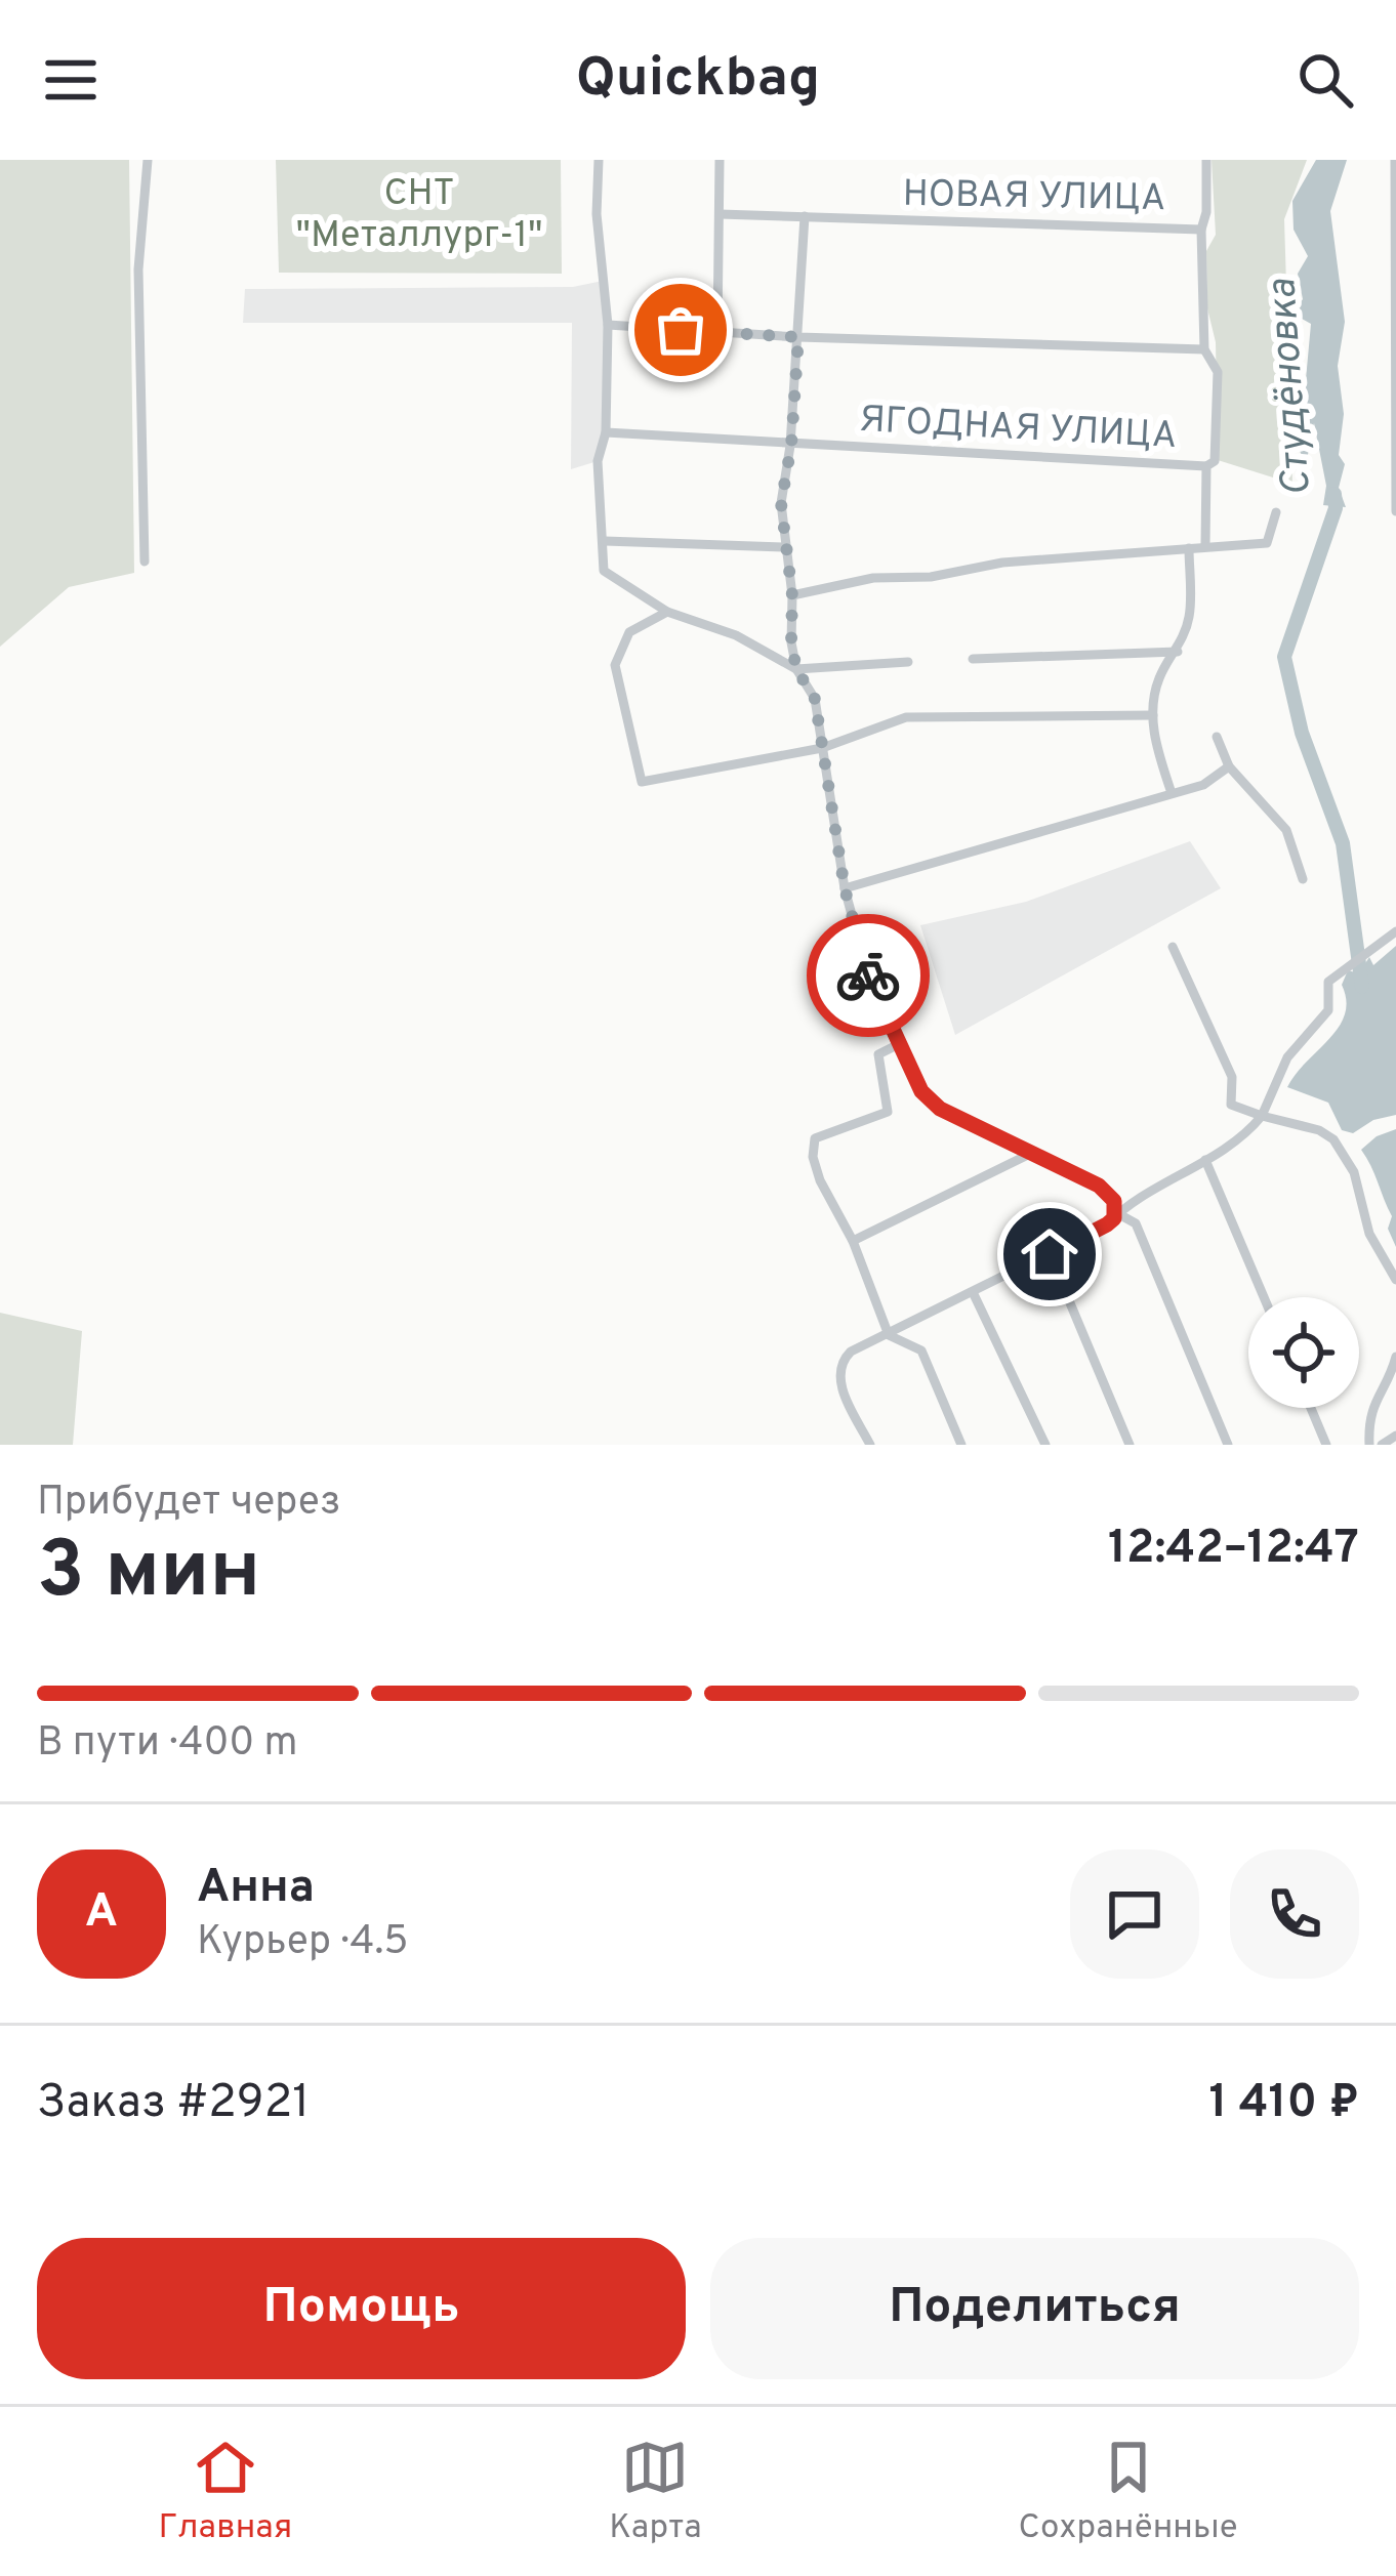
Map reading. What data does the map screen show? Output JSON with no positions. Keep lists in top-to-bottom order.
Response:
{
  "streets": {
    "street": ["НОВАЯ УЛИЦА", "ЯГОДНАЯ УЛИЦА"]
  },
  "water": ["Студёновка"],
  "parks": ["СНТ \"Металлург-1\""],
  "page": {
    "header": "Quickbag",
    "heading": ["3 мин", "Прибудет через", "12:42–12:47"],
    "panel": [
      "Анна",
      "Курьер · 4.5",
      "Заказ #2921",
      "1 410 ₽"
    ],
    "bar": "В пути · 400 m",
    "round": "А",
    "buttons": ["Помощь", "Поделиться"],
    "tabs": ["Главная", "Карта", "Сохранённые"]
  }
}
